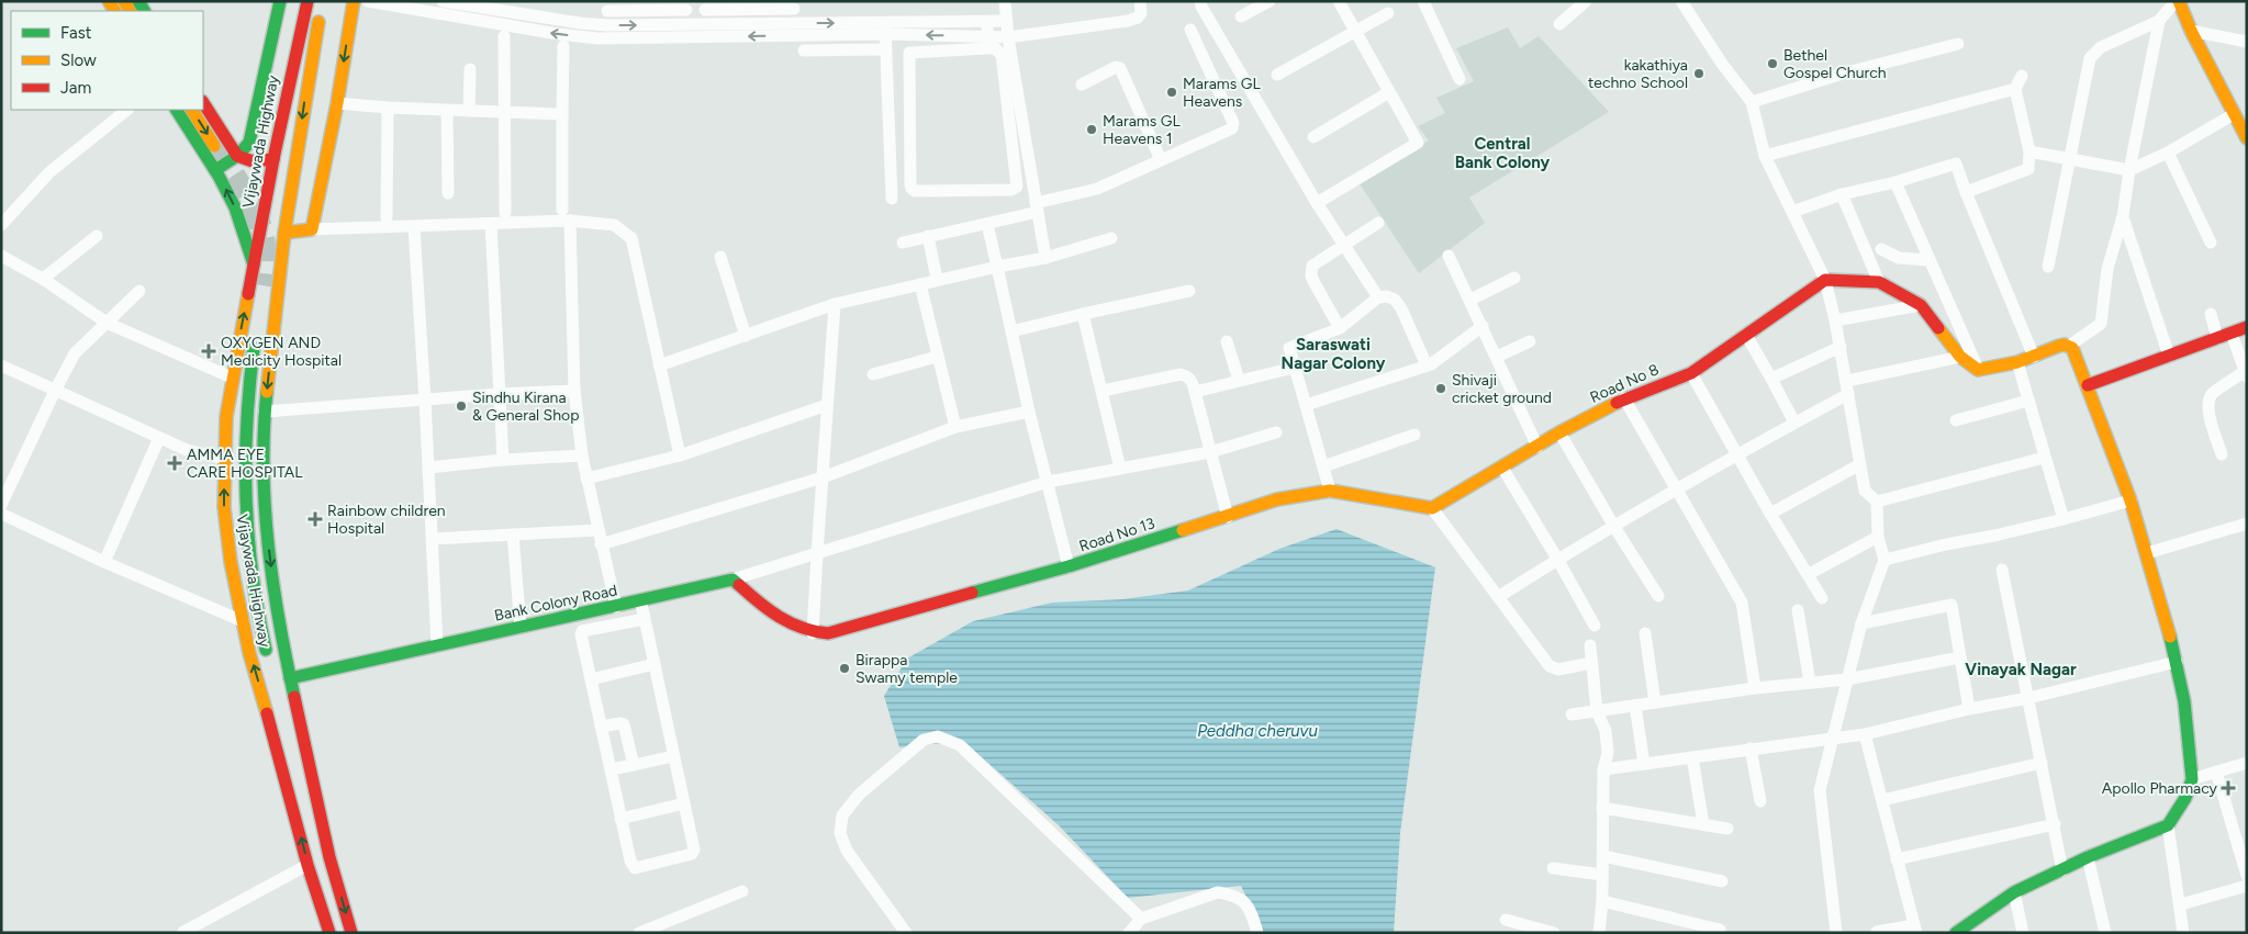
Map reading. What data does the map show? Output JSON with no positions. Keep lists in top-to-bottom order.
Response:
{
  "streets": {
    "main road": [
      "Vijaywada Highway",
      "Road No 8",
      "Road No 13",
      "Bank Colony Road"
    ]
  },
  "crossings": [
    ["Vijaywada Highway", "Bank Colony Road"],
    ["Road No 8", "Road No 13"]
  ],
  "districts": ["Central Bank Colony", "Saraswati Nagar Colony", "Vinayak Nagar"],
  "water": ["Peddha cheruvu"],
  "places": {
    "other": [
      "Bethel Gospel Church",
      "kakathiya techno School",
      "Marams GL Heavens",
      "Marams GL Heavens 1",
      "Shivaji cricket ground",
      "Sindhu Kirana & General Shop",
      "Birappa Swamy temple"
    ],
    "health": [
      "OXYGEN AND Medicity Hospital",
      "AMMA EYE CARE HOSPITAL",
      "Rainbow children Hospital",
      "Apollo Pharmacy"
    ]
  },
  "legend": ["Fast", "Slow", "Jam"]
}
